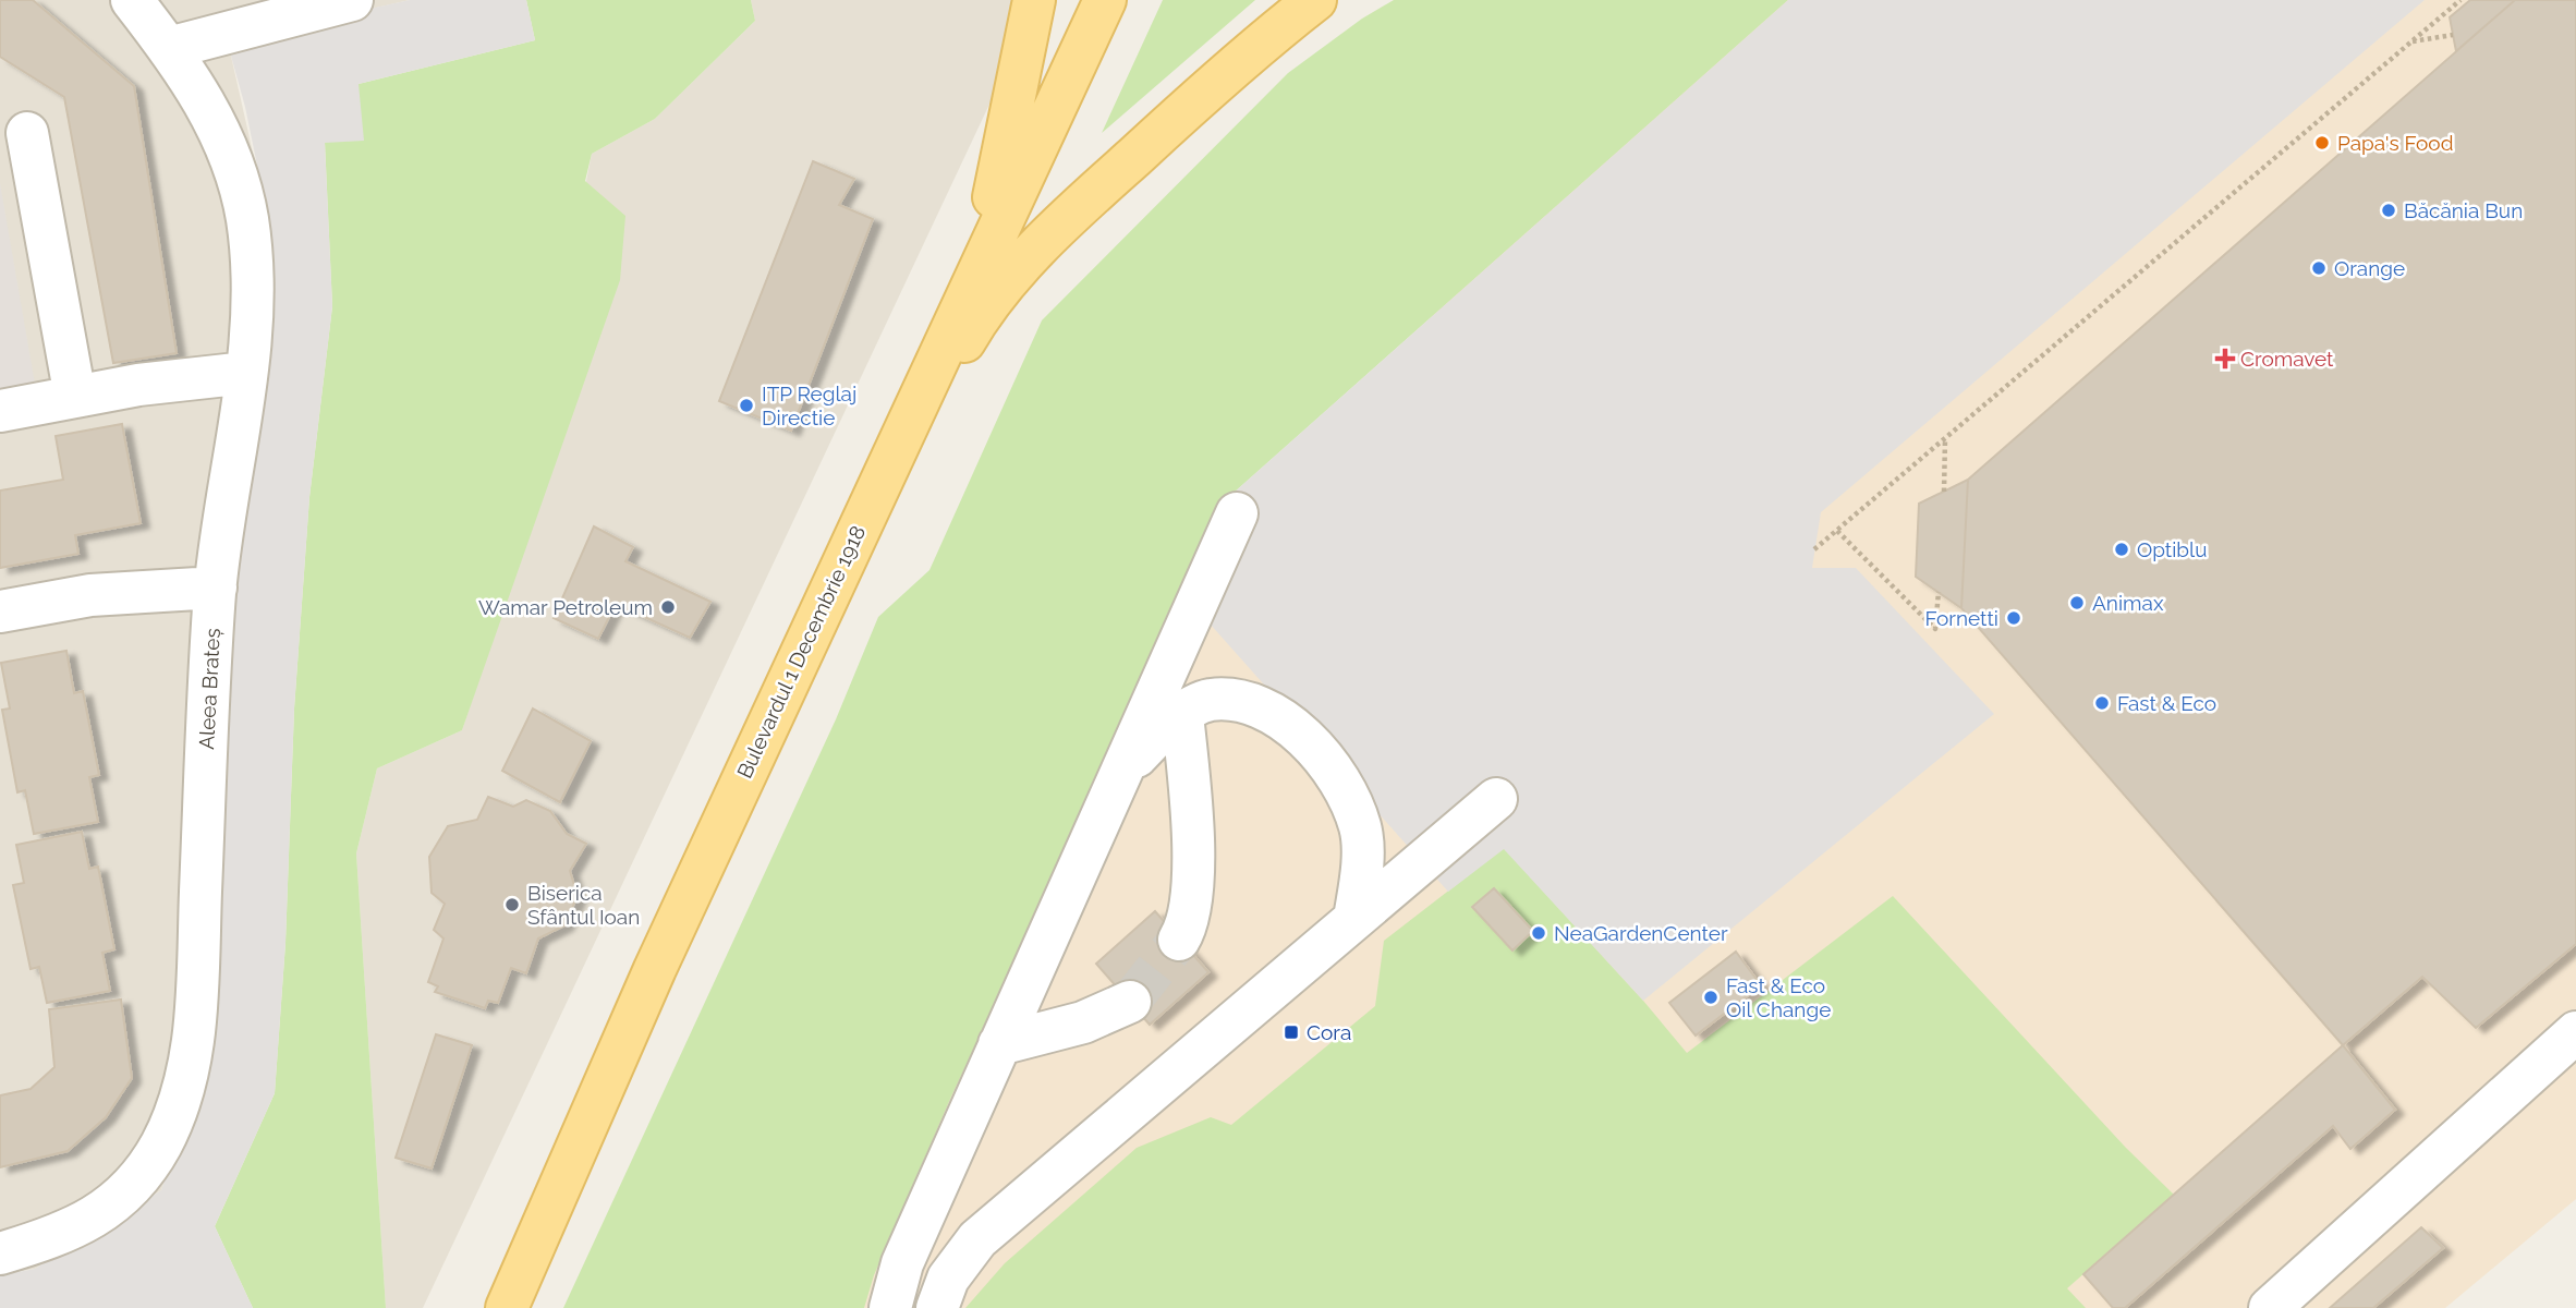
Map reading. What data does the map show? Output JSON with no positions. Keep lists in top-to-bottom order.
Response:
{
  "streets": {
    "main road": ["Bulevardul 1 Decembrie 1918"],
    "street": ["Aleea Brateș"]
  },
  "places": {
    "other": [
      "Papa's Food",
      "Băcănia Bun",
      "Orange",
      "ITP Reglaj Directie",
      "Optiblu",
      "Animax",
      "Wamar Petroleum",
      "Fornetti",
      "Fast & Eco",
      "Biserica Sfântul Ioan",
      "NeaGardenCenter",
      "Fast & Eco Oil Change"
    ],
    "health": ["Cromavet"],
    "transit": ["Cora"]
  }
}
